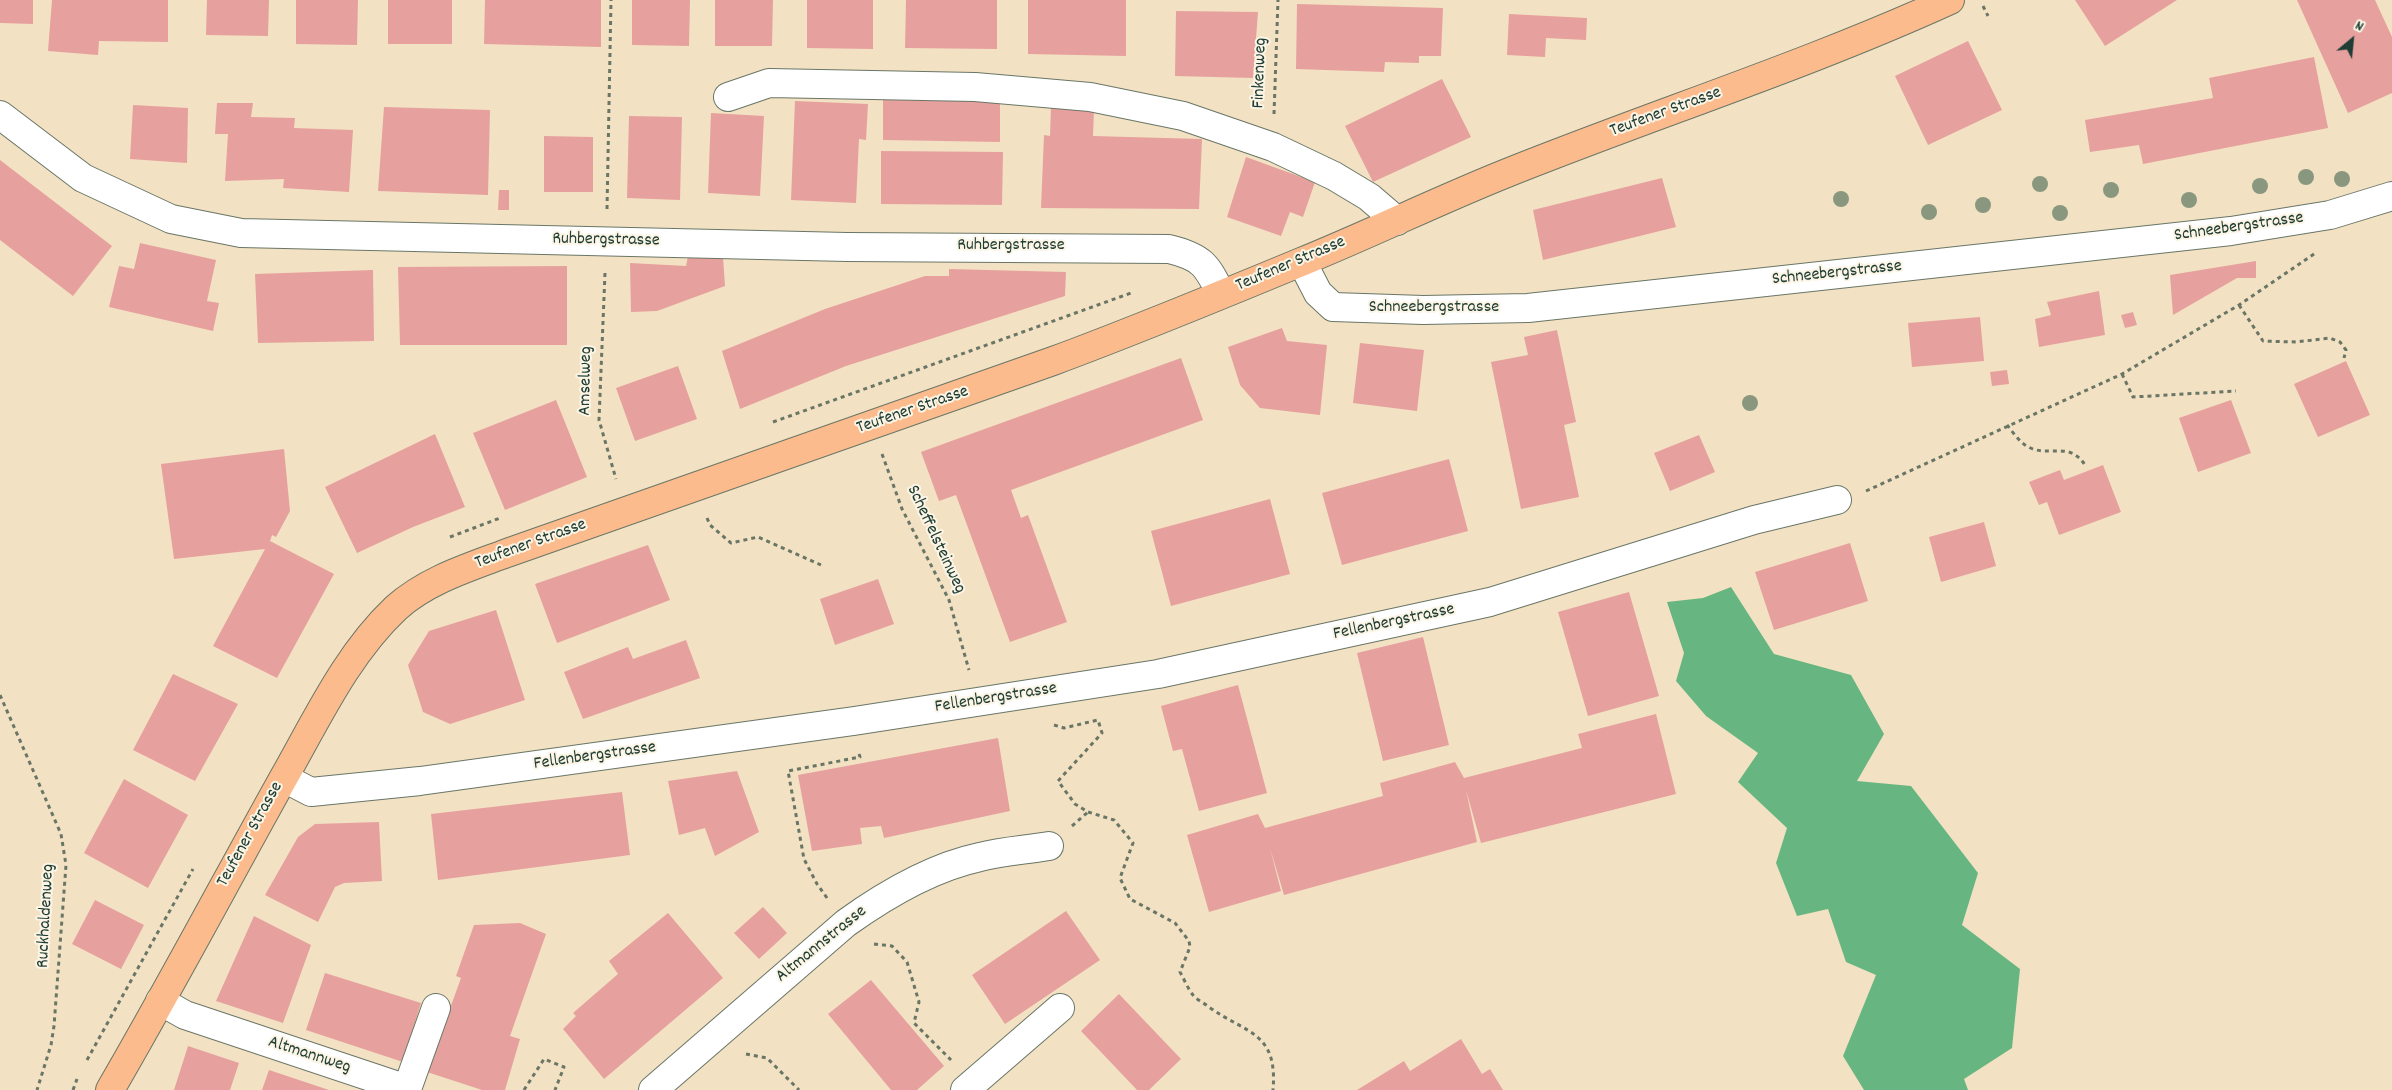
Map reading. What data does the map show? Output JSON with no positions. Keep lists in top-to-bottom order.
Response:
{
  "streets": {
    "main road": ["Teufener Strasse"],
    "street": [
      "Schneebergstrasse",
      "Ruhbergstrasse",
      "Fellenbergstrasse",
      "Altmannstrasse",
      "Altmannweg"
    ],
    "path": [
      "Finkenweg",
      "Amselweg",
      "Scheffelsteinweg",
      "Ruckhaldenweg"
    ]
  },
  "crossings": [
    ["Teufener Strasse", "Schneebergstrasse"],
    ["Teufener Strasse", "Ruhbergstrasse"],
    ["Teufener Strasse", "Fellenbergstrasse"],
    ["Teufener Strasse", "Altmannweg"]
  ],
  "north": "top right"
}
